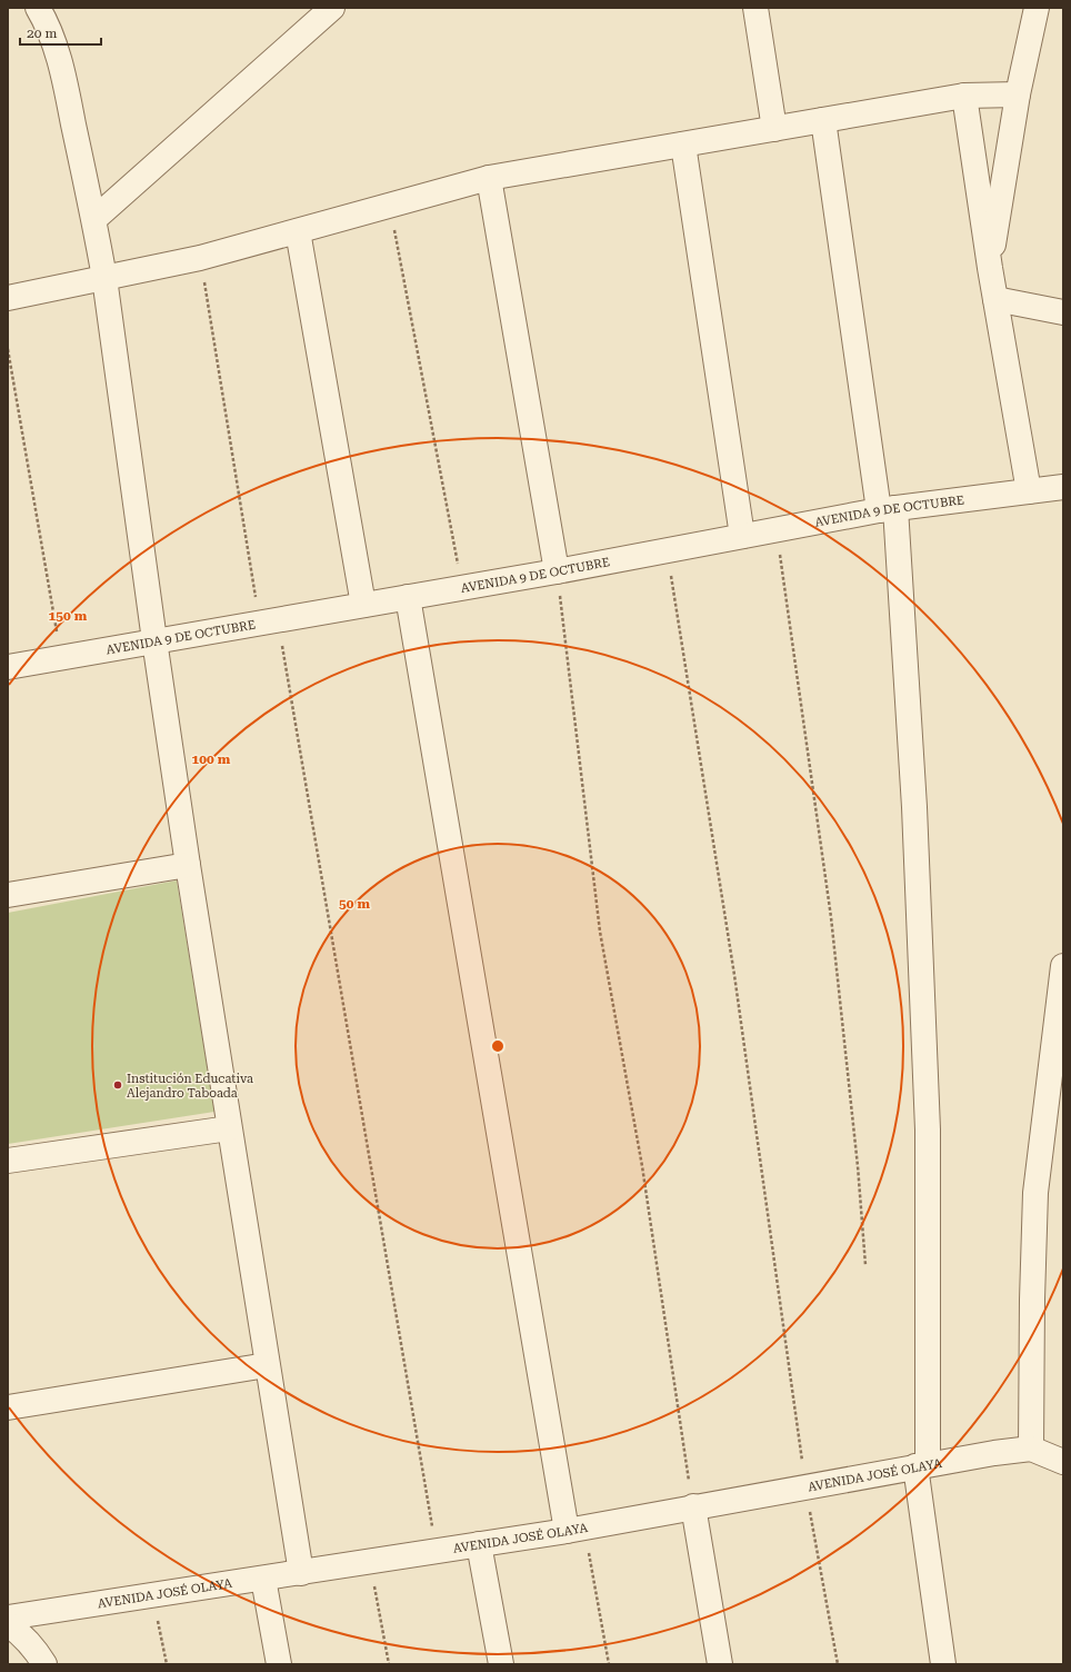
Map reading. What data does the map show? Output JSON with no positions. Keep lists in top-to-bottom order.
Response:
{
  "streets": {
    "street": ["AVENIDA 9 DE OCTUBRE", "AVENIDA JOSÉ OLAYA"]
  },
  "places": ["Institución Educativa Alejandro Taboada"],
  "scale_bar": "20 m",
  "rings": ["150 m", "100 m", "50 m"]
}
